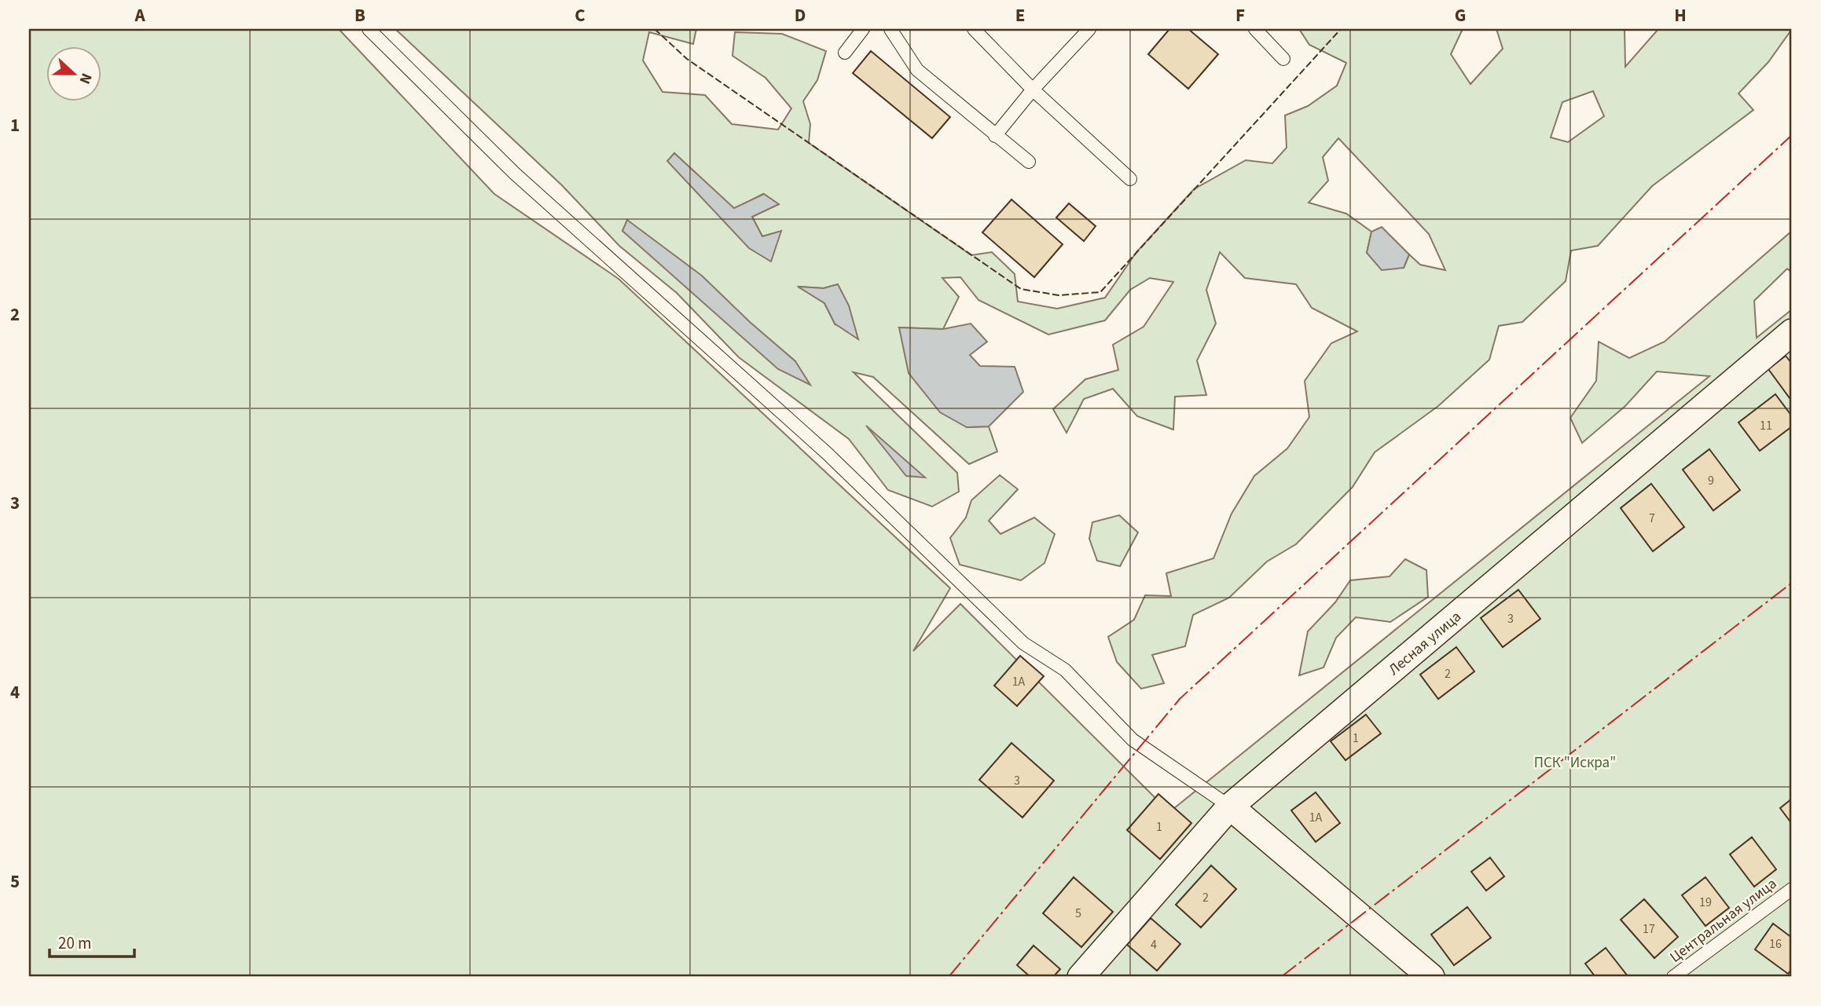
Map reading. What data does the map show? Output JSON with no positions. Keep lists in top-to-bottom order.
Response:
{
  "streets": {
    "street": ["Лесная улица"],
    "lane": ["Центральная улица"]
  },
  "parks": ["ПСК \"Искра\""],
  "house_numbers": [
    "11",
    "9",
    "7",
    "3",
    "2",
    "1А",
    "1",
    "3",
    "1А",
    "1",
    "2",
    "19",
    "5",
    "17",
    "16",
    "4"
  ],
  "scale_bar": "20 m",
  "north": "right",
  "grid": {
    "columns": [
      "A",
      "B",
      "C",
      "D",
      "E",
      "F",
      "G",
      "H"
    ],
    "rows": [
      "1",
      "2",
      "3",
      "4",
      "5"
    ]
  }
}
